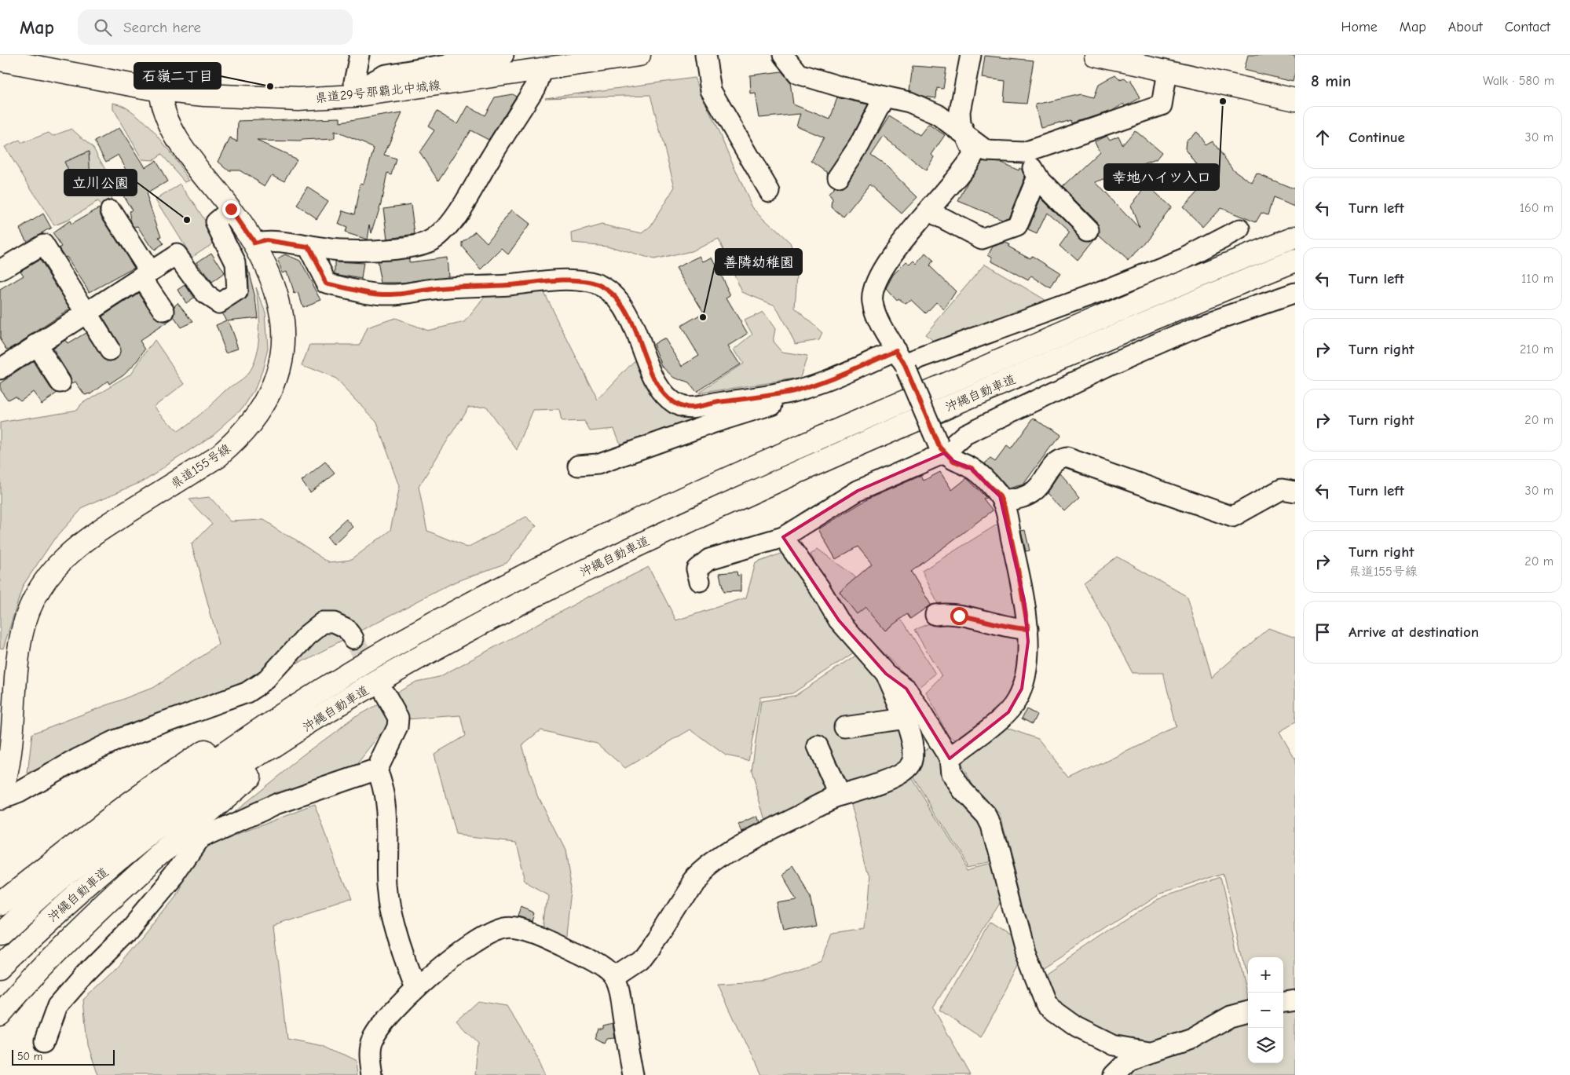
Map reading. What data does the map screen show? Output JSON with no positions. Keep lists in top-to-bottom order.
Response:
{
  "streets": {
    "main road": ["県道29号那覇北中城線", "沖縄自動車道", "県道155号線"]
  },
  "crossings": [
    ["県道29号那覇北中城線", "県道155号線"]
  ],
  "places": [
    "石嶺二丁目",
    "幸地ハイツ入口",
    "立川公園",
    "善隣幼稚園"
  ],
  "scale_bar": "50 m",
  "page": {
    "header": "Map",
    "search": "Search here",
    "nav": [
      "Home",
      "Map",
      "About",
      "Contact"
    ],
    "heading": ["8 min", "Walk · 580 m"],
    "list": [
      ["Continue", "30 m"],
      ["Turn left", "160 m"],
      ["Turn left", "110 m"],
      ["Turn right", "210 m"],
      ["Turn right", "20 m"],
      ["Turn left", "30 m"],
      ["Turn right", "県道155号線", "20 m"],
      "Arrive at destination"
    ],
    "map_buttons": ["+", "−"],
    "scale": "50 m"
  }
}
